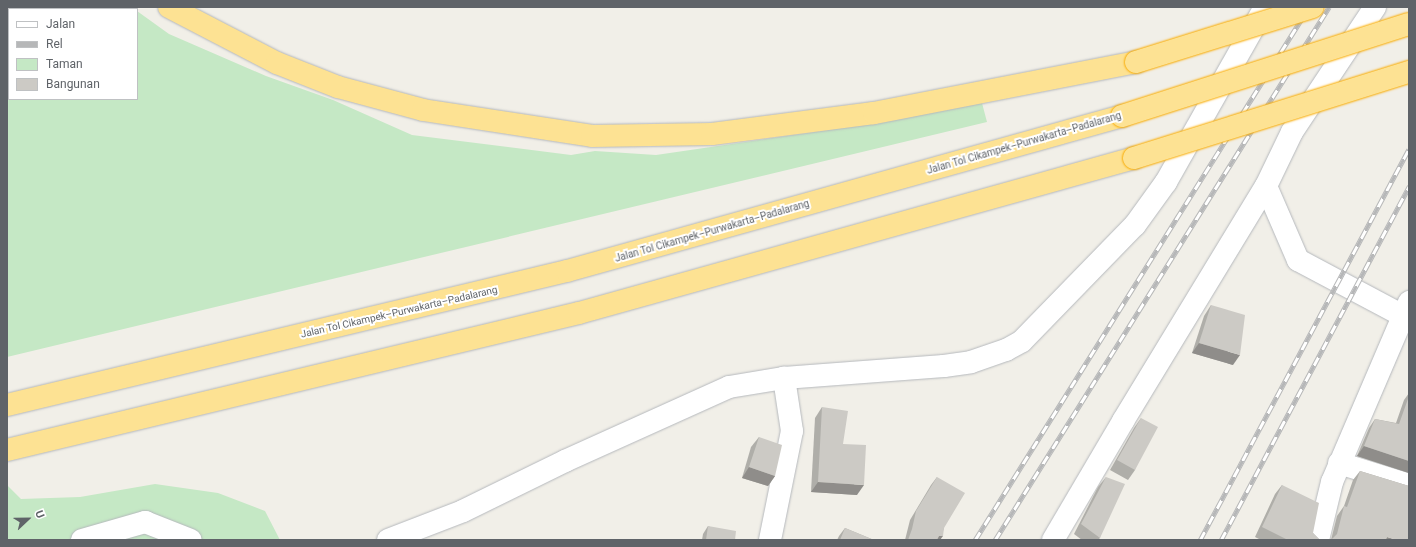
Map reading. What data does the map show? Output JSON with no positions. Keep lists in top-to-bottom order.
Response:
{
  "streets": {
    "highway": ["Jalan Tol Cikampek–Purwakarta–Padalarang"]
  },
  "legend": [
    "Jalan",
    "Rel",
    "Taman",
    "Bangunan"
  ],
  "north": "right"
}
